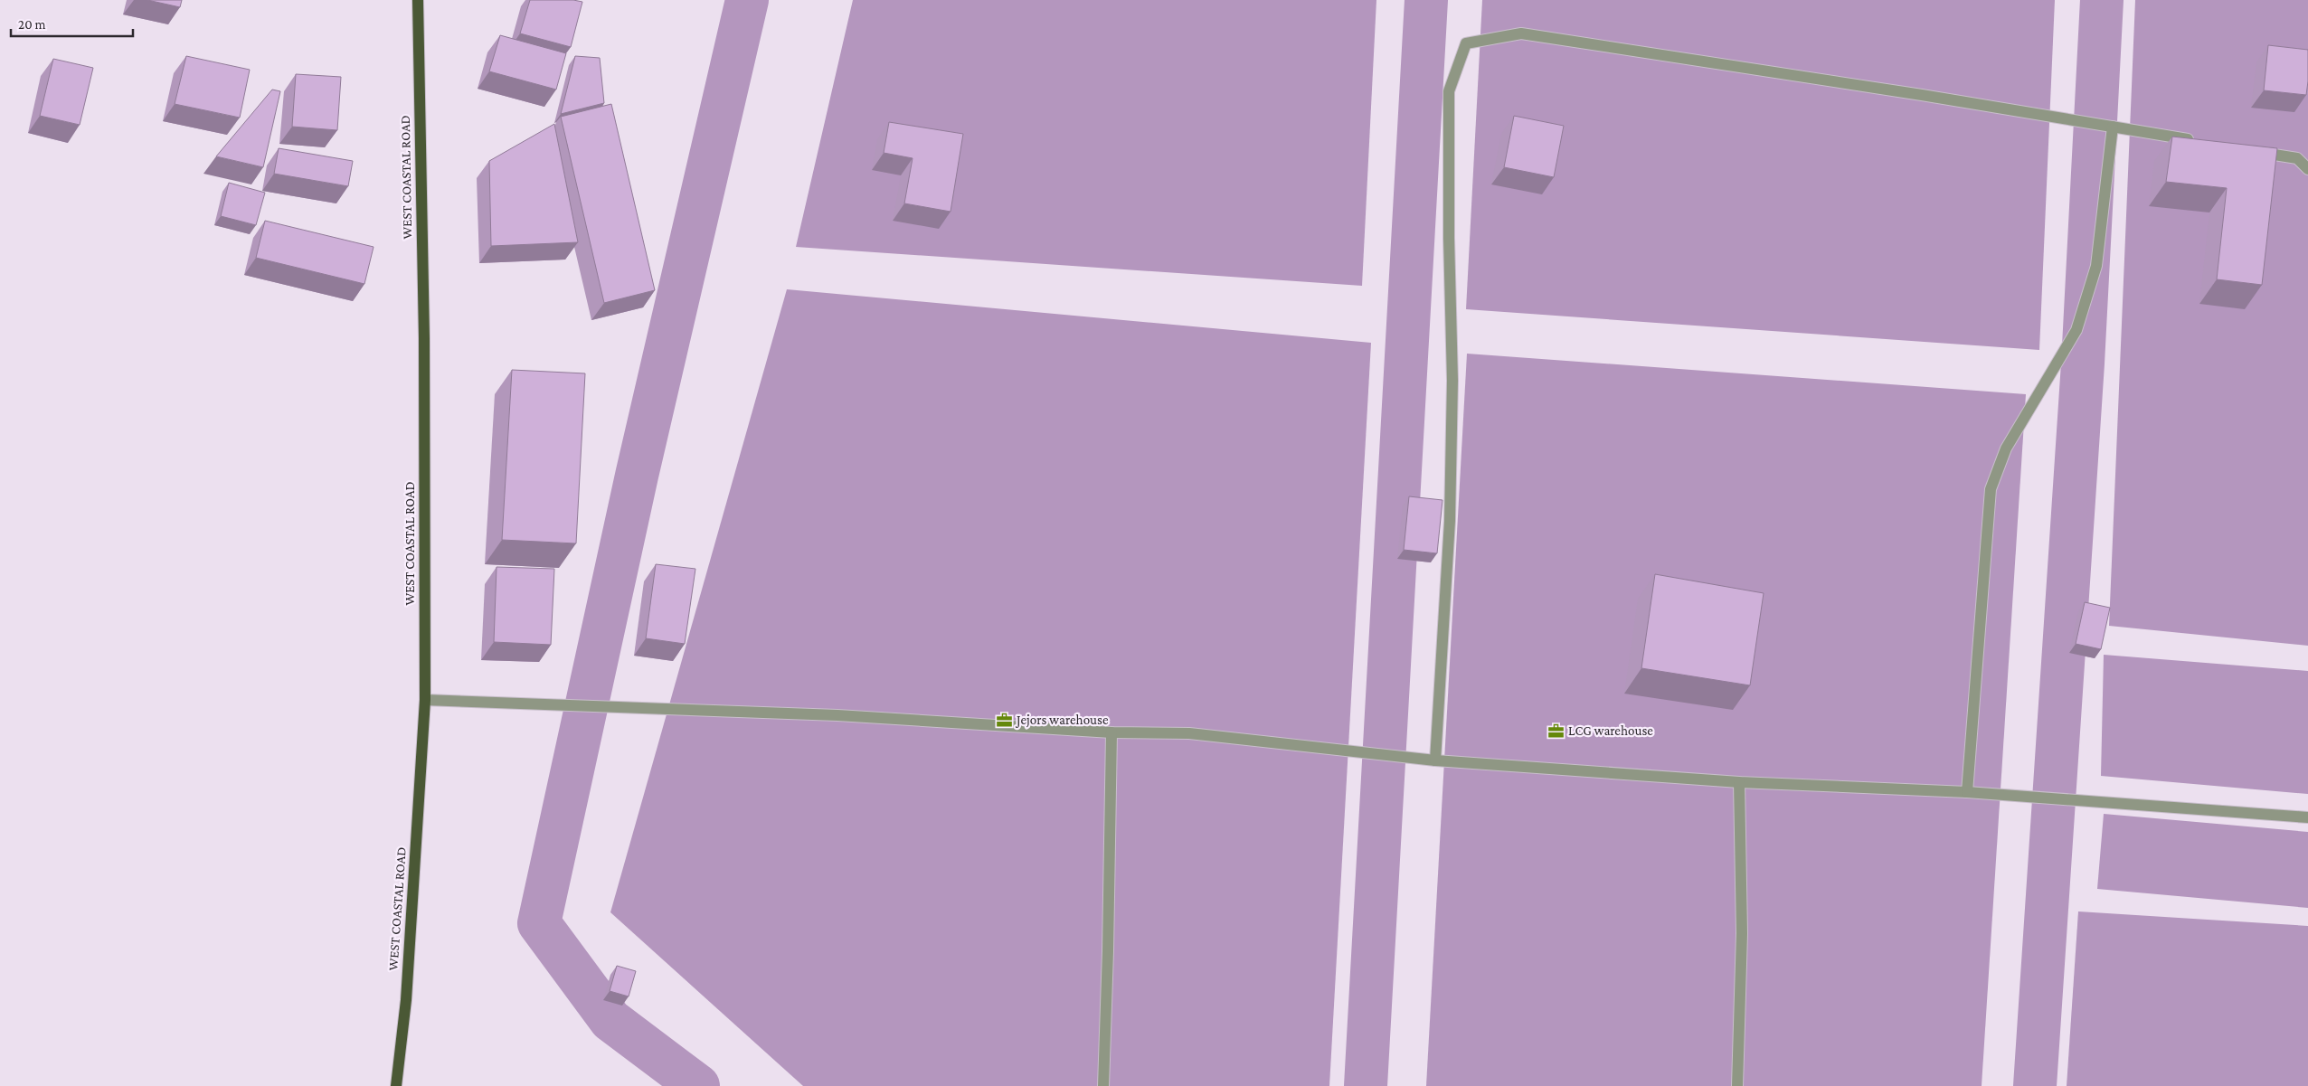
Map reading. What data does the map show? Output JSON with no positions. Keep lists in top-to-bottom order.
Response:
{
  "streets": {
    "main road": ["WEST COASTAL ROAD"]
  },
  "places": {
    "office": ["Jejors warehouse", "LCG warehouse"]
  },
  "scale_bar": "20 m"
}
